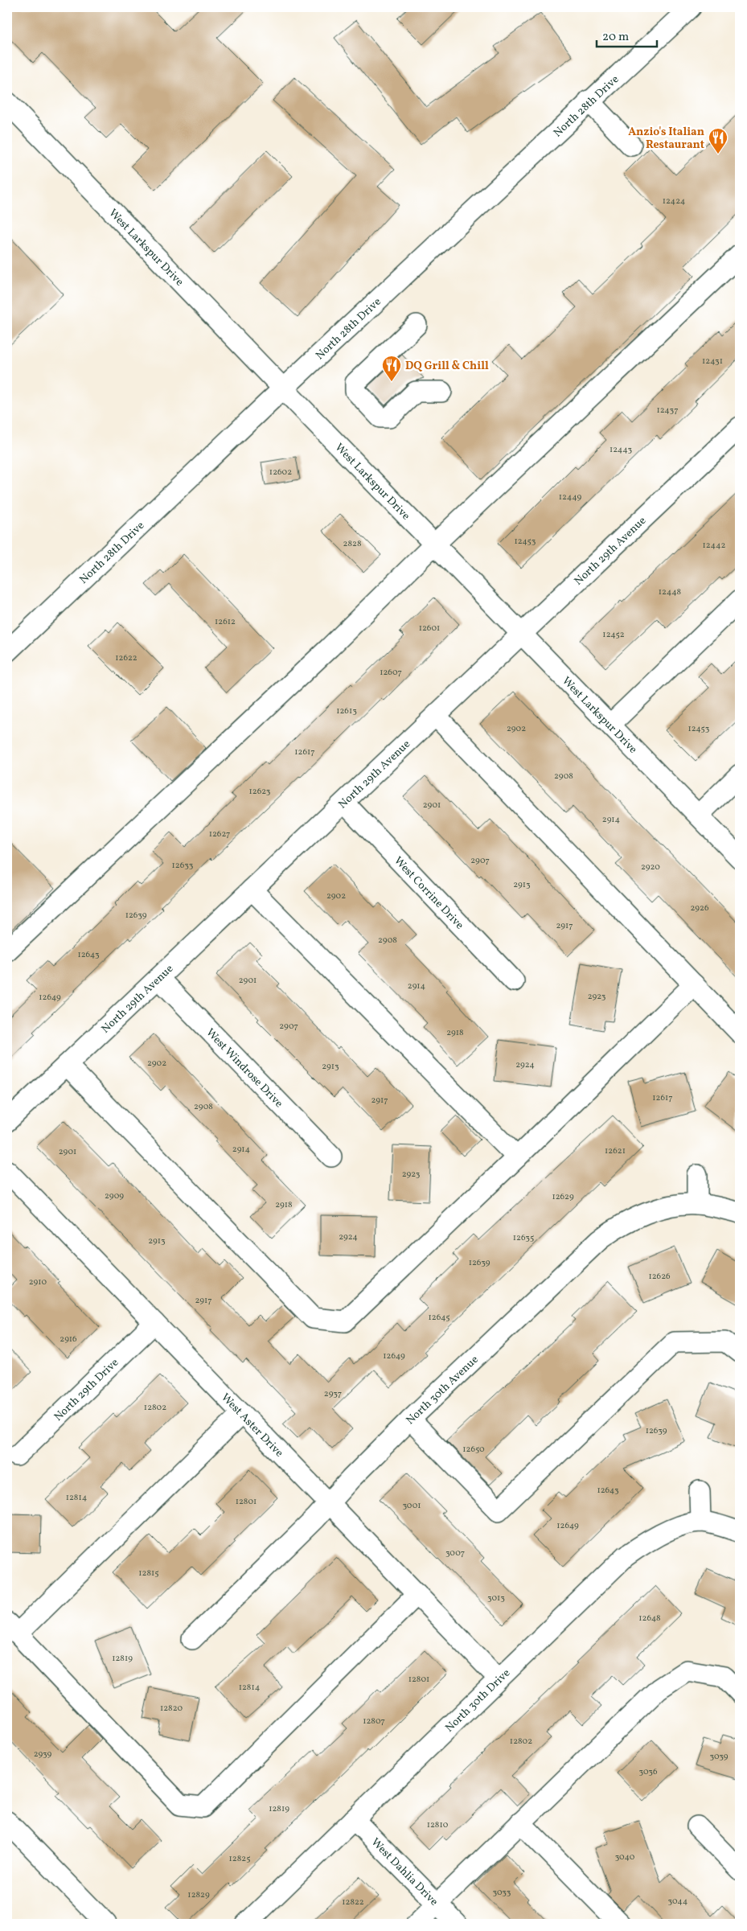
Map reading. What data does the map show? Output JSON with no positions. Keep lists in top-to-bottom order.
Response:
{
  "streets": {
    "street": [
      "North 28th Drive",
      "West Larkspur Drive",
      "North 29th Avenue",
      "West Corrine Drive",
      "West Windrose Drive",
      "North 29th Drive",
      "North 30th Avenue",
      "West Aster Drive",
      "North 30th Drive",
      "West Dahlia Drive"
    ]
  },
  "crossings": [
    ["North 28th Drive", "West Larkspur Drive"],
    ["West Larkspur Drive", "North 29th Avenue"],
    ["North 29th Avenue", "West Corrine Drive"],
    ["North 29th Avenue", "West Windrose Drive"],
    ["North 29th Drive", "West Aster Drive"],
    ["North 30th Avenue", "West Aster Drive"],
    ["West Aster Drive", "North 30th Drive"],
    ["North 30th Drive", "West Dahlia Drive"]
  ],
  "places": {
    "restaurant": ["Anzio's Italian Restaurant", "DQ Grill & Chill"]
  },
  "house_numbers": [
    "12424",
    "12431",
    "12437",
    "12443",
    "12602",
    "12449",
    "12453",
    "2828",
    "12442",
    "12448",
    "12612",
    "12601",
    "12452",
    "12622",
    "12607",
    "12613",
    "2902",
    "12453",
    "12617",
    "2908",
    "12623",
    "2901",
    "2914",
    "12627",
    "2907",
    "12633",
    "2920",
    "2913",
    "2902",
    "2926",
    "12639",
    "2917",
    "2908",
    "12643",
    "2901",
    "2914",
    "2923",
    "12649",
    "2907",
    "2918",
    "2902",
    "2924",
    "2913",
    "12617",
    "2917",
    "2908",
    "2914",
    "12621",
    "2901",
    "2923",
    "2909",
    "12629",
    "2918",
    "2924",
    "12635",
    "2913",
    "12639",
    "12626",
    "2910",
    "2917",
    "12645",
    "2916",
    "12649",
    "2937",
    "12802",
    "12639",
    "12650",
    "12643",
    "12814",
    "12801",
    "3001",
    "12649",
    "3007",
    "12815",
    "3013",
    "12648",
    "12819",
    "12801",
    "12814",
    "12820",
    "12807",
    "12802",
    "2939",
    "3039",
    "3036",
    "12819",
    "12810",
    "3040",
    "12825",
    "3033",
    "12829",
    "3044",
    "12822"
  ],
  "scale_bar": "20 m"
}
